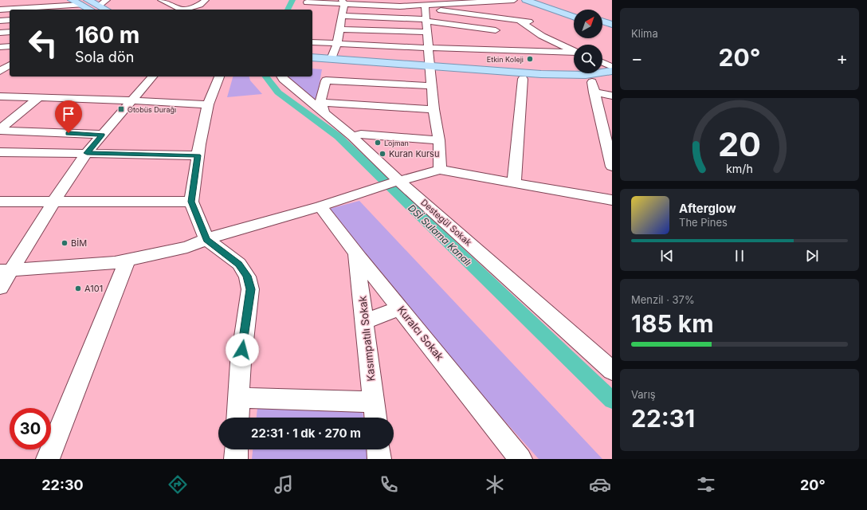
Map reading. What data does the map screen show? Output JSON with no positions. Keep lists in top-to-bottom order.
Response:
{
  "streets": {
    "street": ["Destegül Sokak", "Kuralcı Sokak", "Kasımpatılı Sokak"]
  },
  "crossings": [
    ["Kuralcı Sokak", "Kasımpatılı Sokak"]
  ],
  "water": ["DSİ Sulama Kanalı"],
  "places": {
    "other": [
      "Etkin Koleji",
      "Lojman",
      "Kuran Kursu",
      "BİM",
      "A101"
    ],
    "transit": ["Otobüs Durağı"]
  },
  "north": "top right",
  "page": {
    "tile": [
      "Klima",
      ["Menzil · 37%", "185 km"],
      ["Varış", "22:31"]
    ],
    "turn": ["160 m", "Sola dön"],
    "heat": ["−", "20°", "+"],
    "song": ["Afterglow", "The Pines"],
    "limit": "30",
    "trip": "22:31 · 1 dk · 270 m",
    "tabs": ["22:30", "20°"],
    "gauge": ["20", "km/h"]
  }
}
